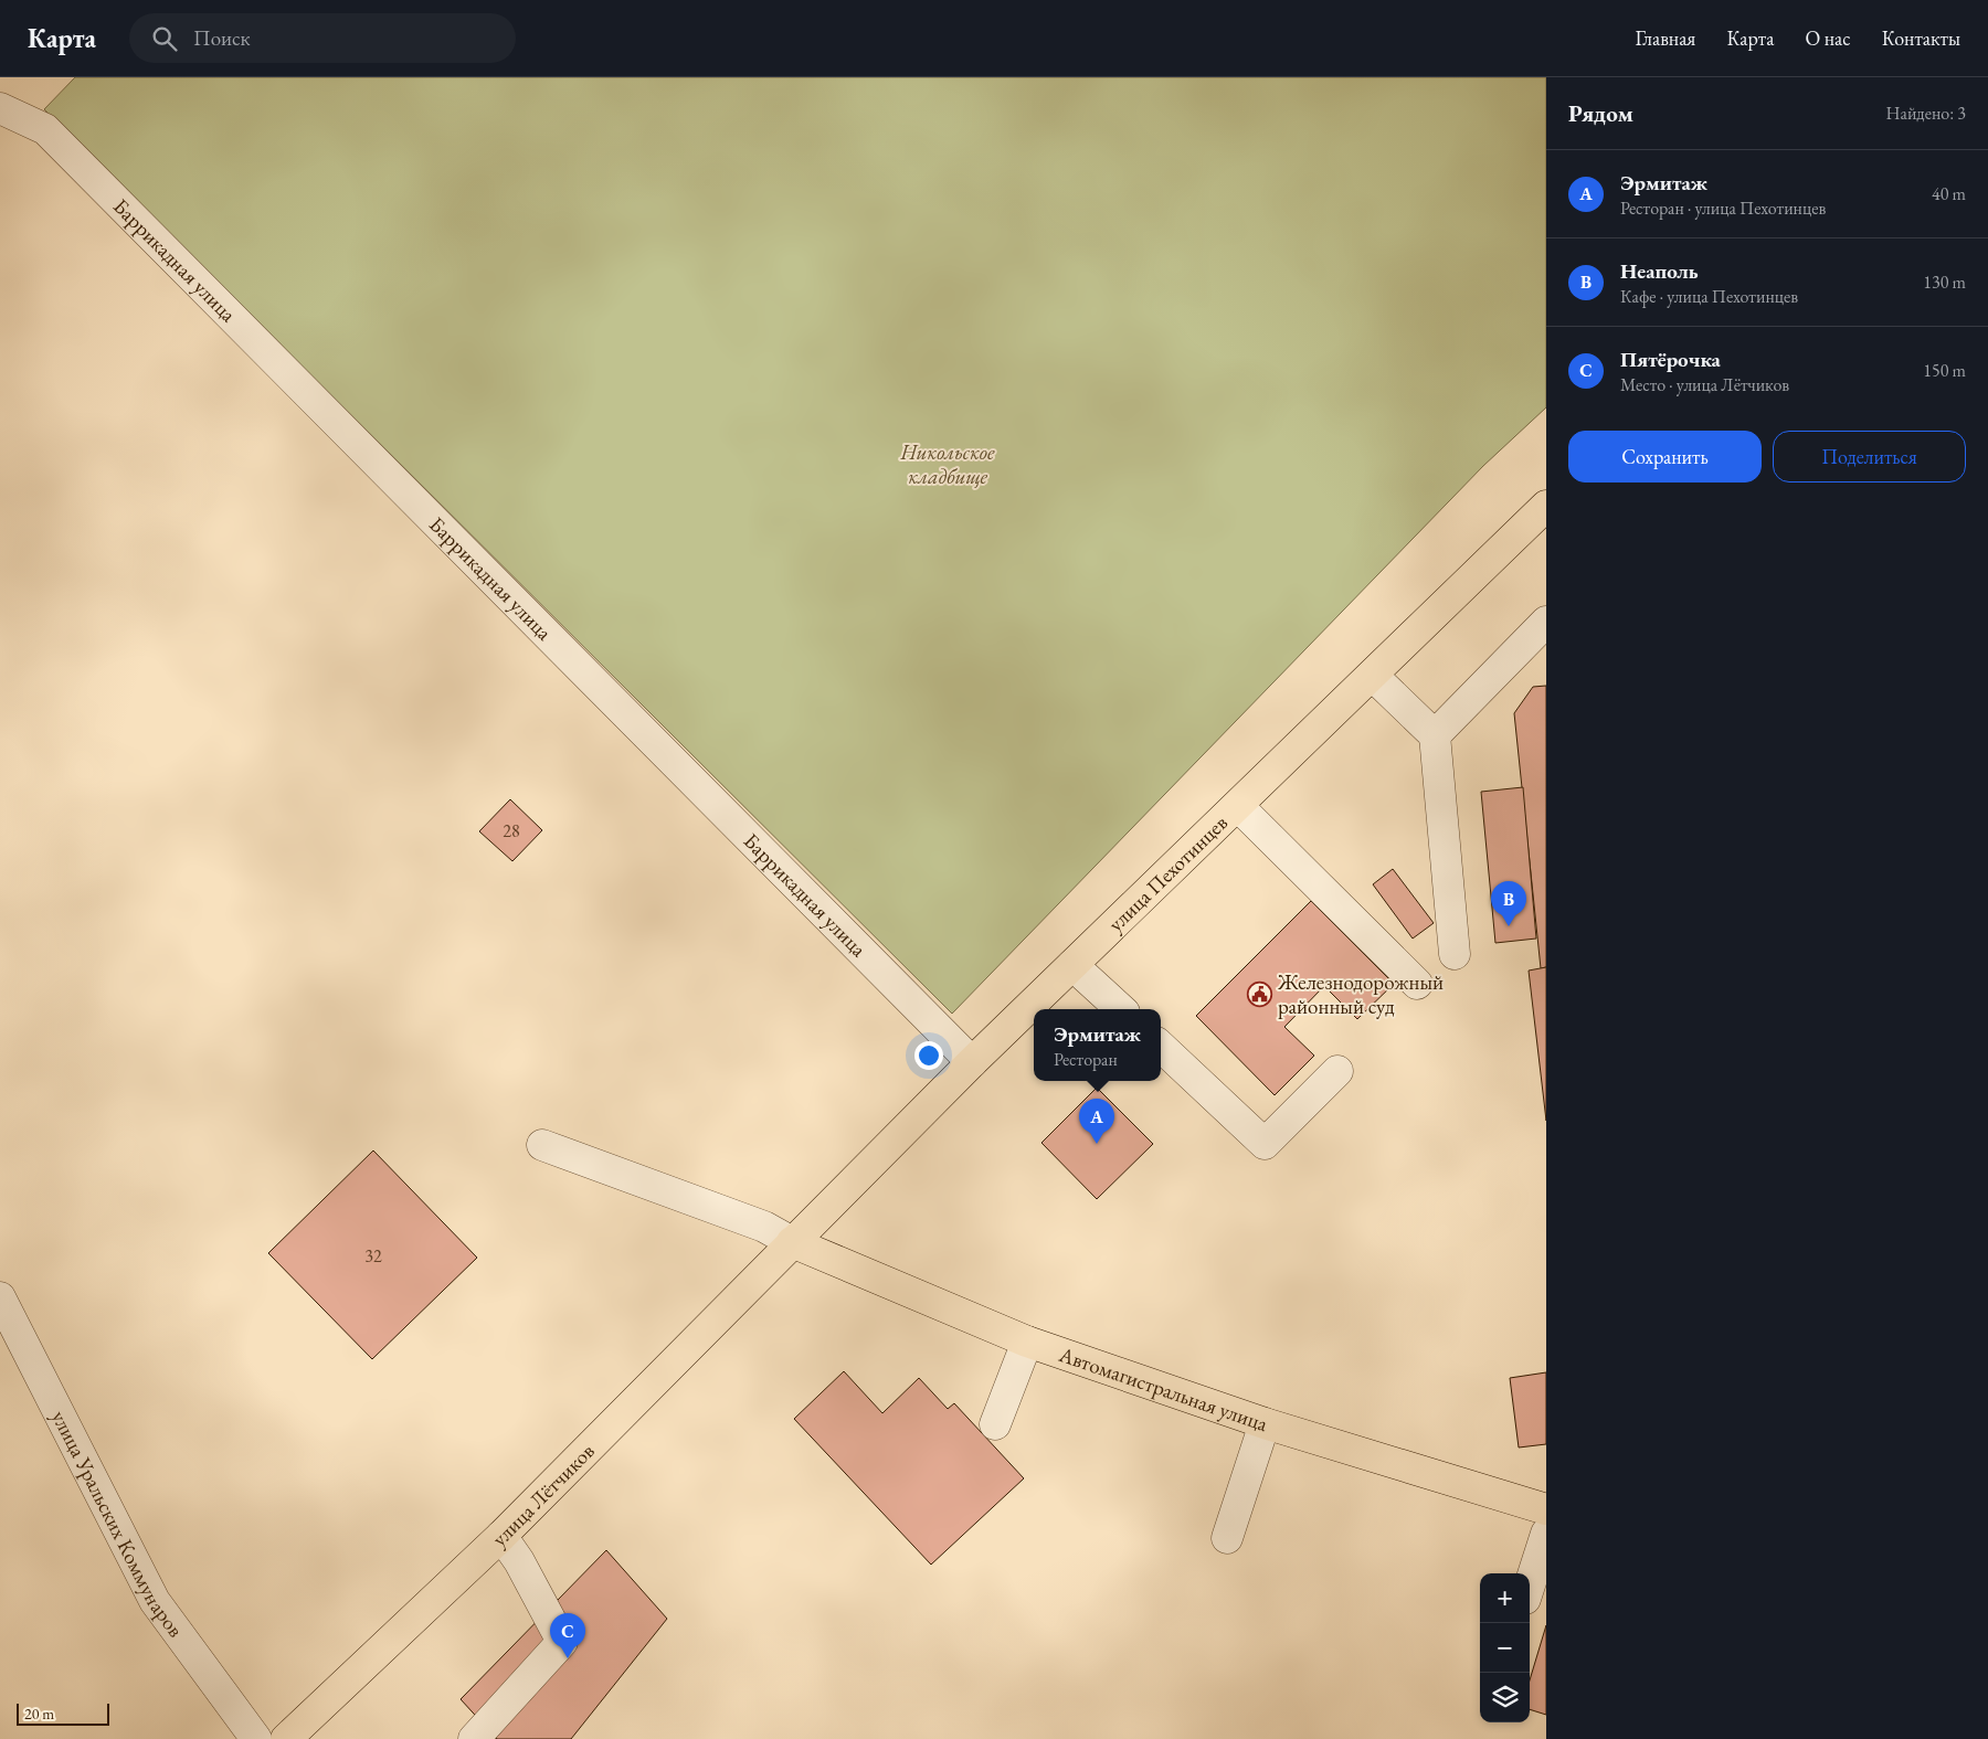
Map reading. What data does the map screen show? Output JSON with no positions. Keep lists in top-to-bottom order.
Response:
{
  "streets": {
    "main road": ["улица Пехотинцев", "Автомагистральная улица", "улица Лётчиков"],
    "street": ["Баррикадная улица", "улица Уральских Коммунаров"]
  },
  "crossings": [
    ["Баррикадная улица", "улица Пехотинцев"],
    ["улица Пехотинцев", "Автомагистральная улица"],
    ["улица Пехотинцев", "улица Лётчиков"],
    ["Автомагистральная улица", "улица Лётчиков"]
  ],
  "parks": ["Никольское кладбище"],
  "places": {
    "public building": ["Железнодорожный районный суд"]
  },
  "house_numbers": ["28", "32"],
  "scale_bar": "20 m",
  "page": {
    "header": "Карта",
    "search": "Поиск",
    "nav": [
      "Главная",
      "Карта",
      "О нас",
      "Контакты"
    ],
    "heading": ["Рядом", "Найдено: 3"],
    "list": [
      {
        "mark": "A",
        "name": "Эрмитаж",
        "note": "Ресторан · улица Пехотинцев",
        "value": "40 m"
      },
      {
        "mark": "B",
        "name": "Неаполь",
        "note": "Кафе · улица Пехотинцев",
        "value": "130 m"
      },
      {
        "mark": "C",
        "name": "Пятёрочка",
        "note": "Место · улица Лётчиков",
        "value": "150 m"
      }
    ],
    "buttons": ["Сохранить", "Поделиться"],
    "pins": ["B", "A", "C"],
    "popup": ["Эрмитаж", "Ресторан"],
    "map_buttons": ["+", "−"],
    "scale": "20 m"
  }
}
